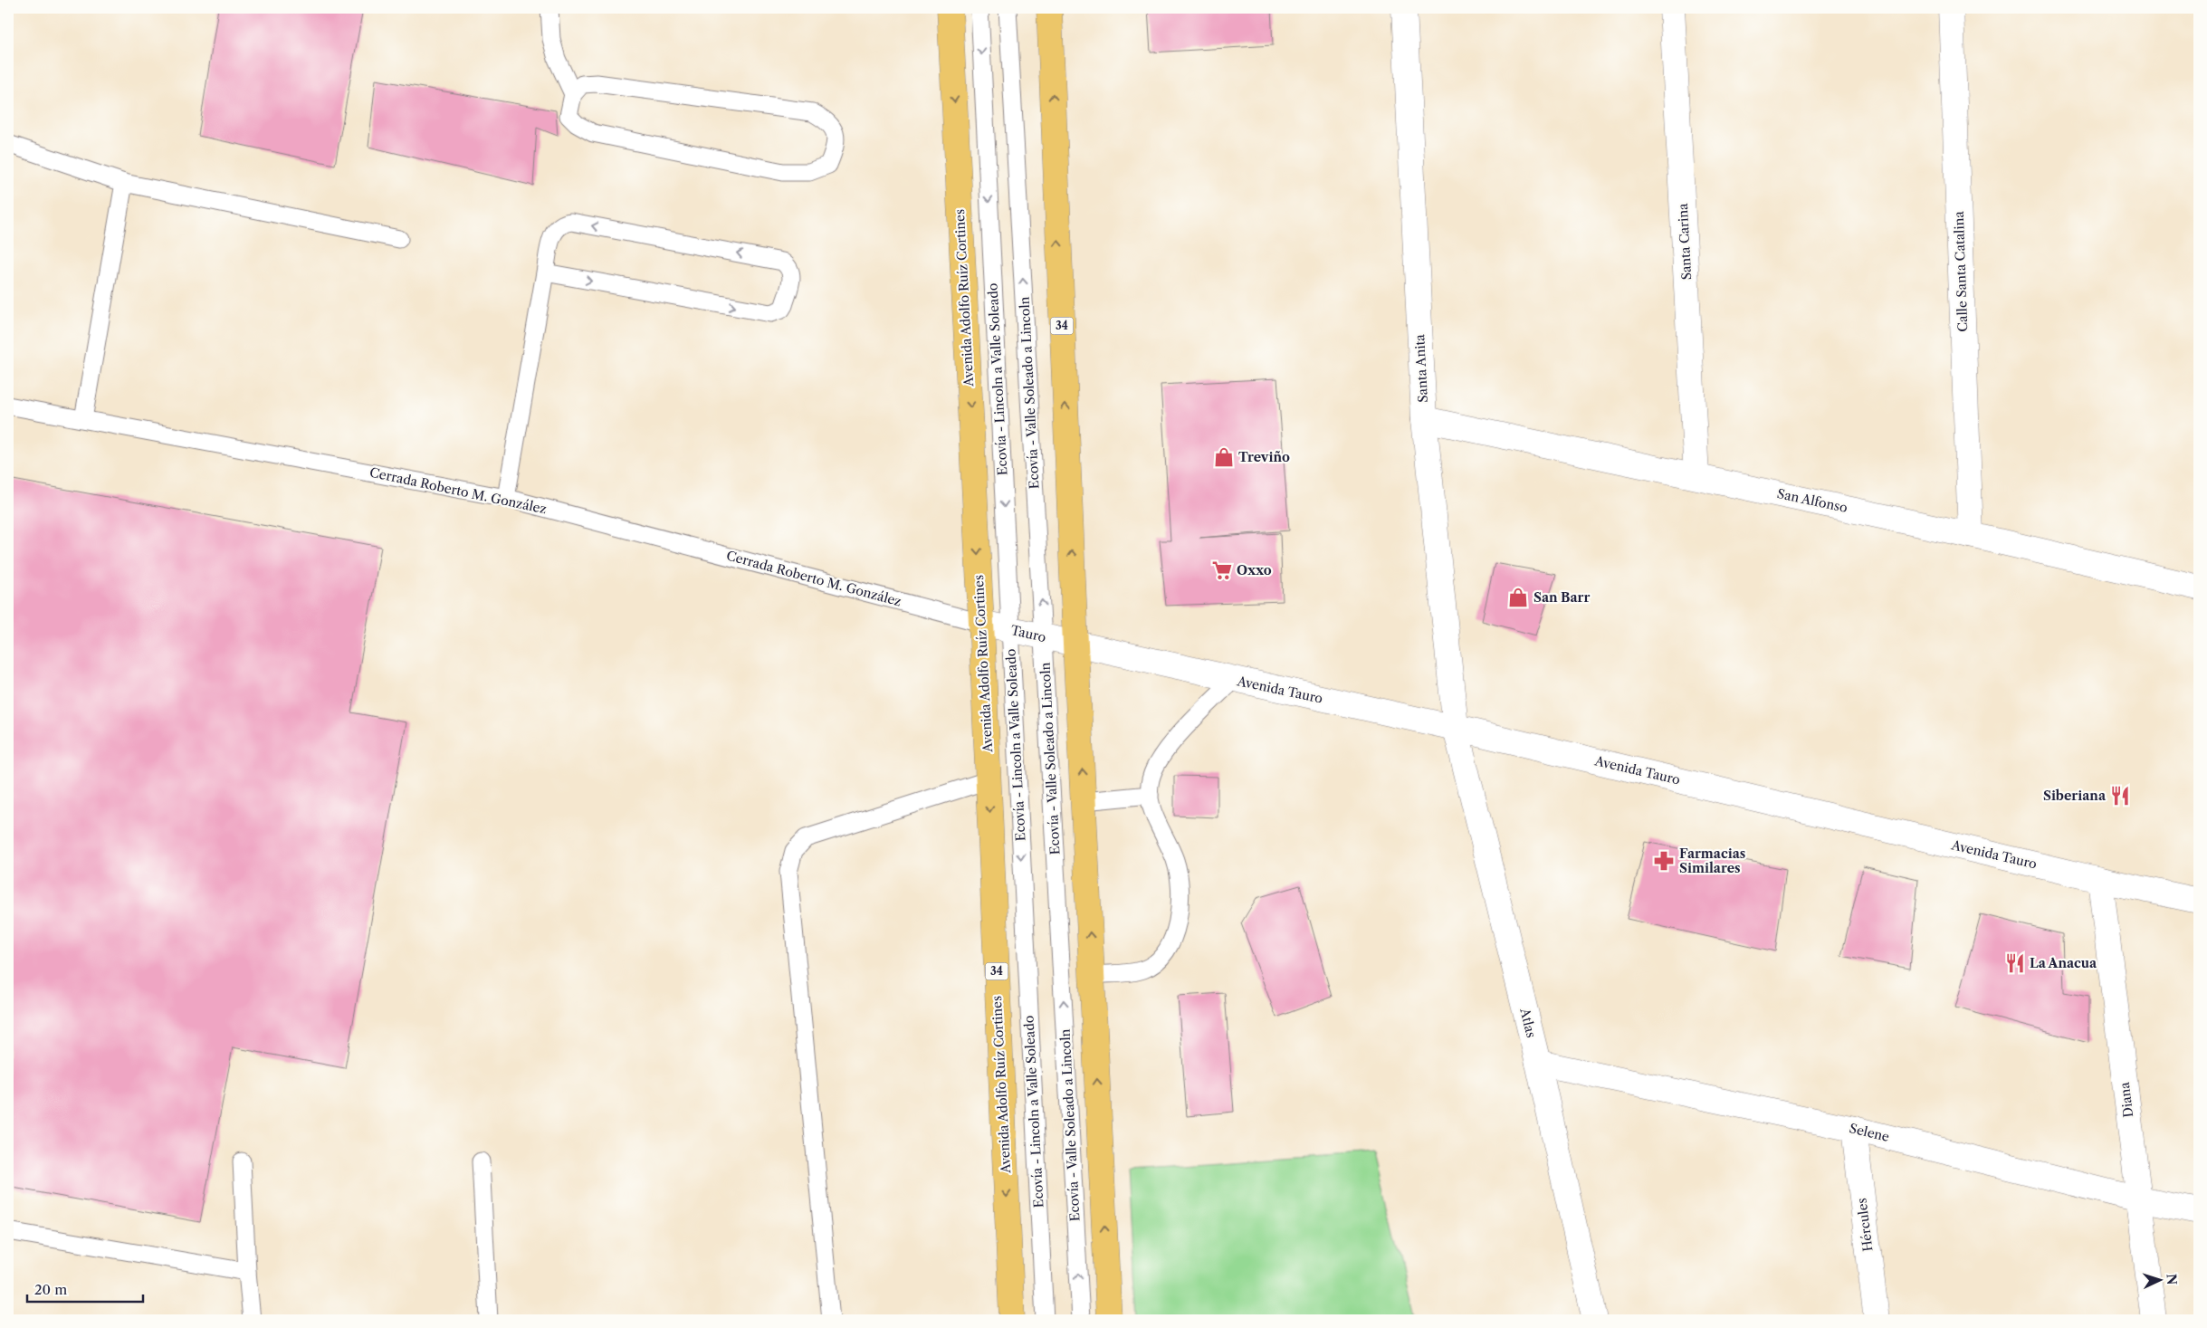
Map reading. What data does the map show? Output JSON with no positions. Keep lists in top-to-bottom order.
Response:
{
  "streets": {
    "main road": ["Avenida Adolfo Ruíz Cortines", "34"],
    "street": [
      "Santa Carina",
      "Calle Santa Catalina",
      "Santa Anita",
      "San Alfonso",
      "Tauro",
      "Avenida Tauro",
      "Atlas",
      "Diana",
      "Selene",
      "Hércules"
    ],
    "lane": ["Ecovía - Lincoln a Valle Soleado", "Ecovía - Valle Soleado a Lincoln", "Cerrada Roberto M. González"]
  },
  "crossings": [
    ["Santa Carina", "San Alfonso"],
    ["Calle Santa Catalina", "San Alfonso"],
    ["Avenida Adolfo Ruíz Cortines", "Cerrada Roberto M. González"],
    ["Avenida Adolfo Ruíz Cortines", "Tauro"],
    ["34", "Tauro"],
    ["34", "Avenida Tauro"],
    ["Santa Anita", "San Alfonso"],
    ["Santa Anita", "Avenida Tauro"],
    ["Santa Anita", "Atlas"],
    ["Ecovía - Lincoln a Valle Soleado", "Tauro"],
    ["Ecovía - Valle Soleado a Lincoln", "Tauro"],
    ["Cerrada Roberto M. González", "Tauro"],
    ["Tauro", "Avenida Tauro"],
    ["Avenida Tauro", "Atlas"],
    ["Avenida Tauro", "Diana"],
    ["Atlas", "Selene"],
    ["Diana", "Selene"],
    ["Selene", "Hércules"]
  ],
  "one_way": ["Ecovía - Lincoln a Valle Soleado", "Ecovía - Valle Soleado a Lincoln"],
  "places": {
    "shop": ["Treviño", "San Barr"],
    "supermarket": ["Oxxo"],
    "restaurant": ["Siberiana", "La Anacua"],
    "pharmacy": ["Farmacias Similares"]
  },
  "scale_bar": "20 m",
  "north": "right"
}
